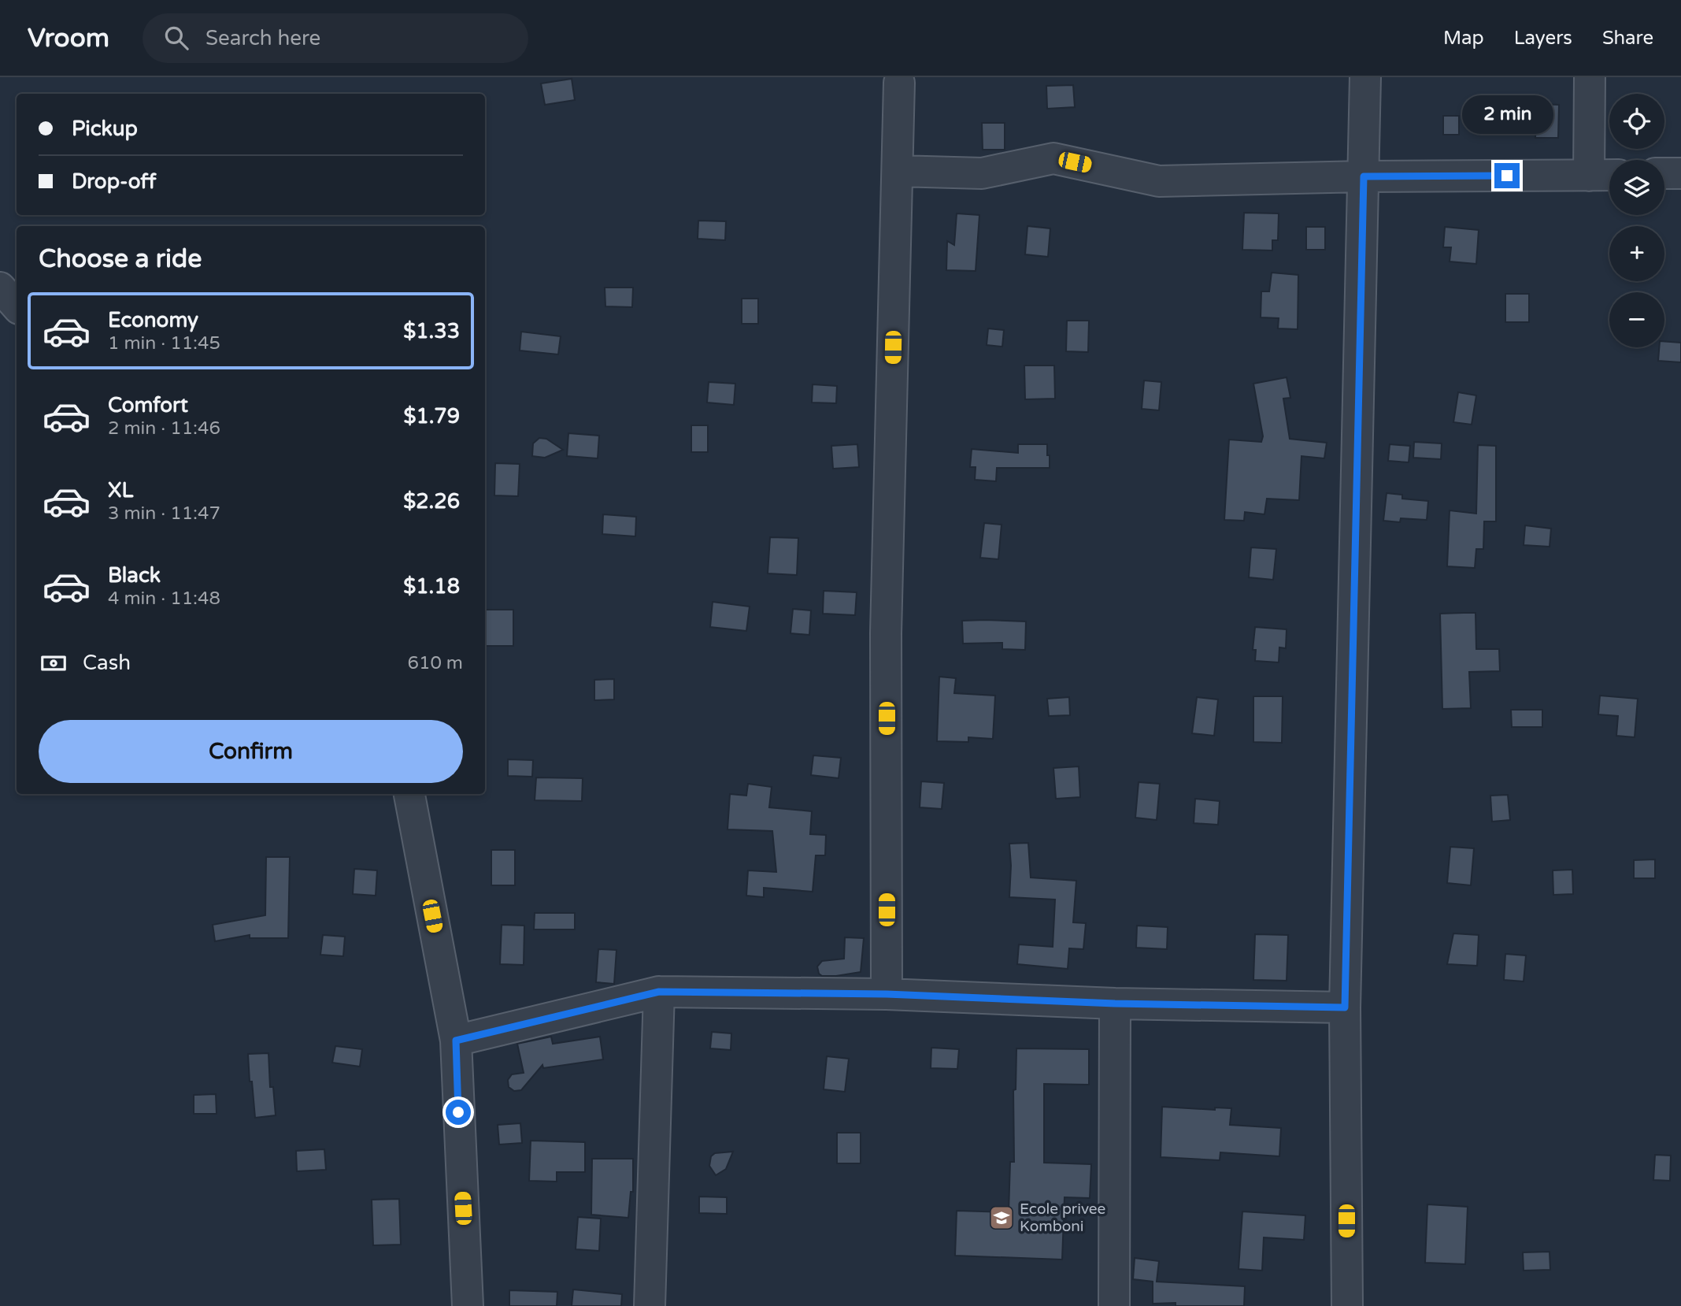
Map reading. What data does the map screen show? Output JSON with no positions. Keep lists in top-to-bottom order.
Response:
{
  "places": {
    "school or university": ["Ecole privee Komboni"]
  },
  "page": {
    "header": "Vroom",
    "search": "Search here",
    "nav": ["Map", "Layers", "Share"],
    "map_buttons": ["+", "−"],
    "banner": ["Pickup", "Drop-off"],
    "bubble": "2 min",
    "heading": "Choose a ride",
    "list": [
      {
        "name": "Economy",
        "note": "1 min · 11:45",
        "value": "$1.33"
      },
      {
        "name": "Comfort",
        "note": "2 min · 11:46",
        "value": "$1.79"
      },
      {
        "name": "XL",
        "note": "3 min · 11:47",
        "value": "$2.26"
      },
      {
        "name": "Black",
        "note": "4 min · 11:48",
        "value": "$1.18"
      }
    ],
    "pay": ["Cash", "610 m"],
    "buttons": "Confirm"
  }
}
